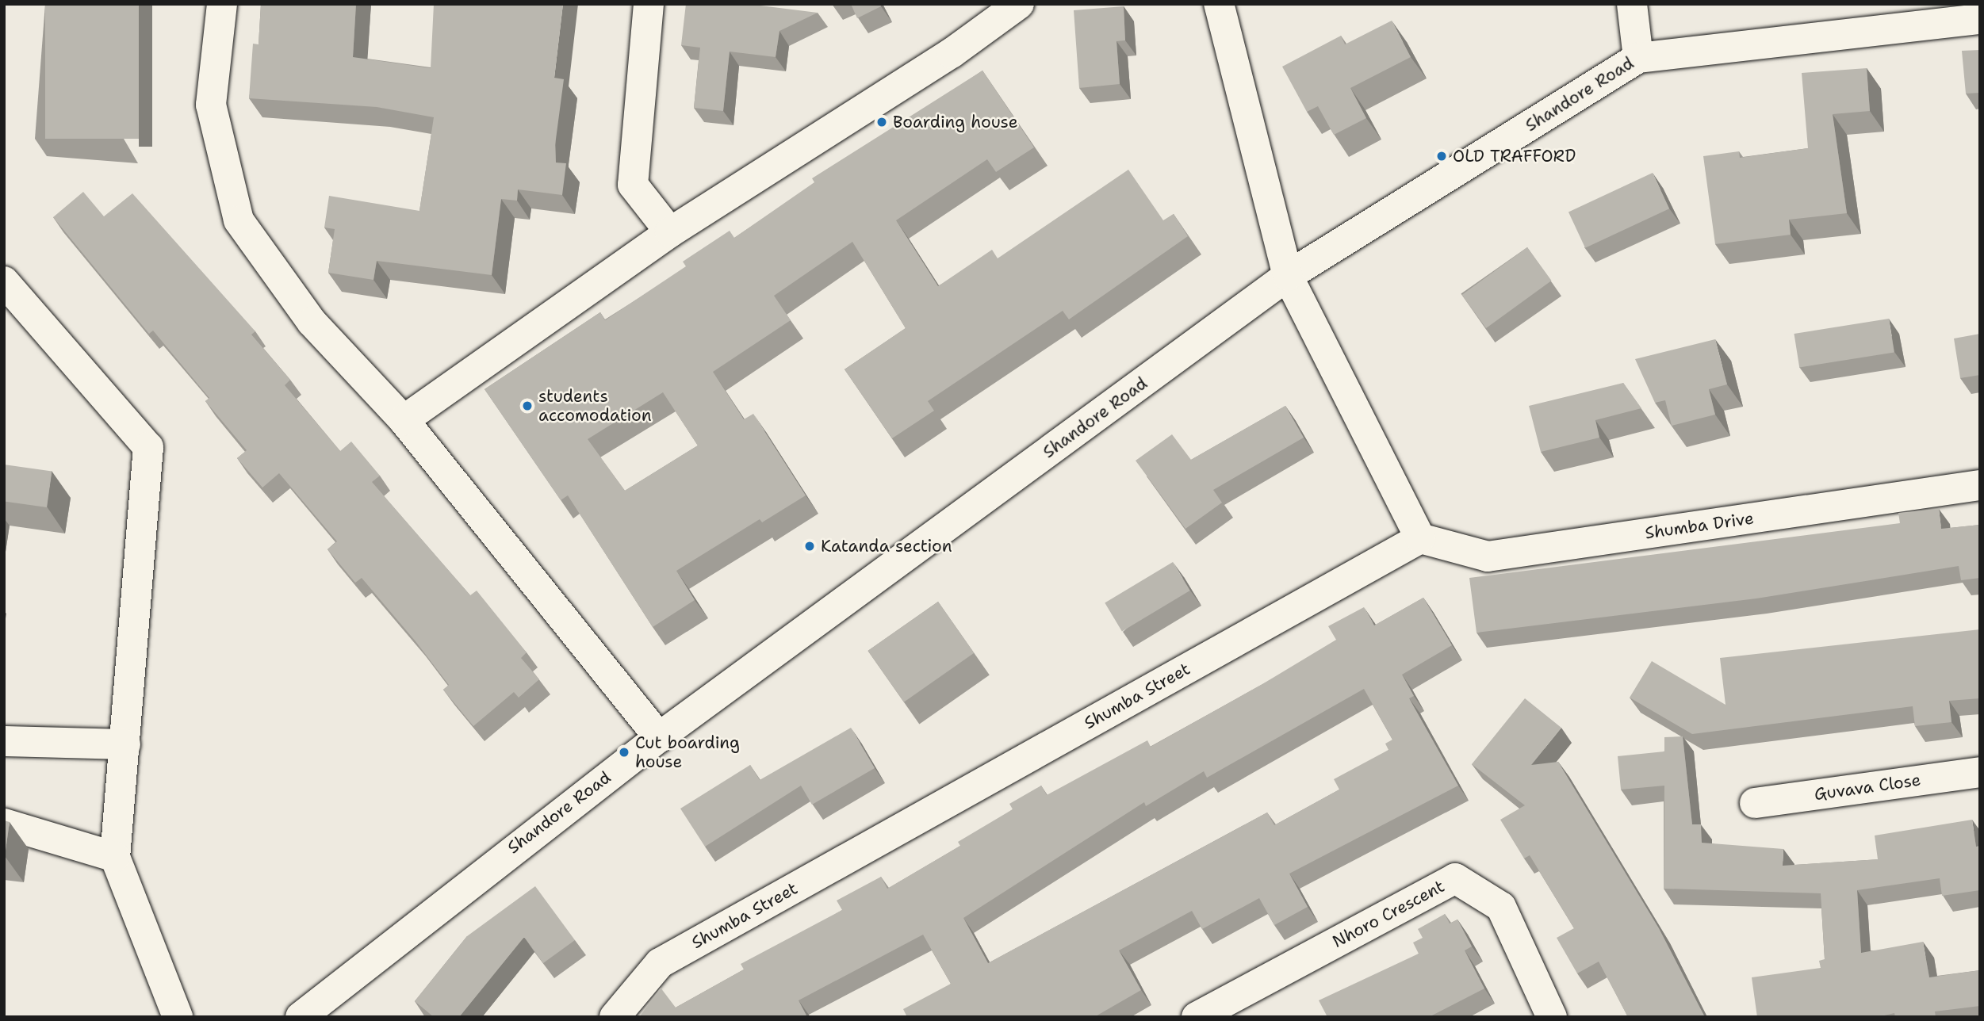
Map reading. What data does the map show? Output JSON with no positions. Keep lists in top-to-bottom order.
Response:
{
  "streets": {
    "street": [
      "Shandore Road",
      "Shumba Drive",
      "Shumba Street",
      "Guvava Close",
      "Nhoro Crescent"
    ]
  },
  "crossings": [
    ["Shumba Drive", "Shumba Street"]
  ],
  "places": [
    "Boarding house",
    "OLD TRAFFORD",
    "students accomodation",
    "Katanda section",
    "Cut boarding house"
  ]
}
